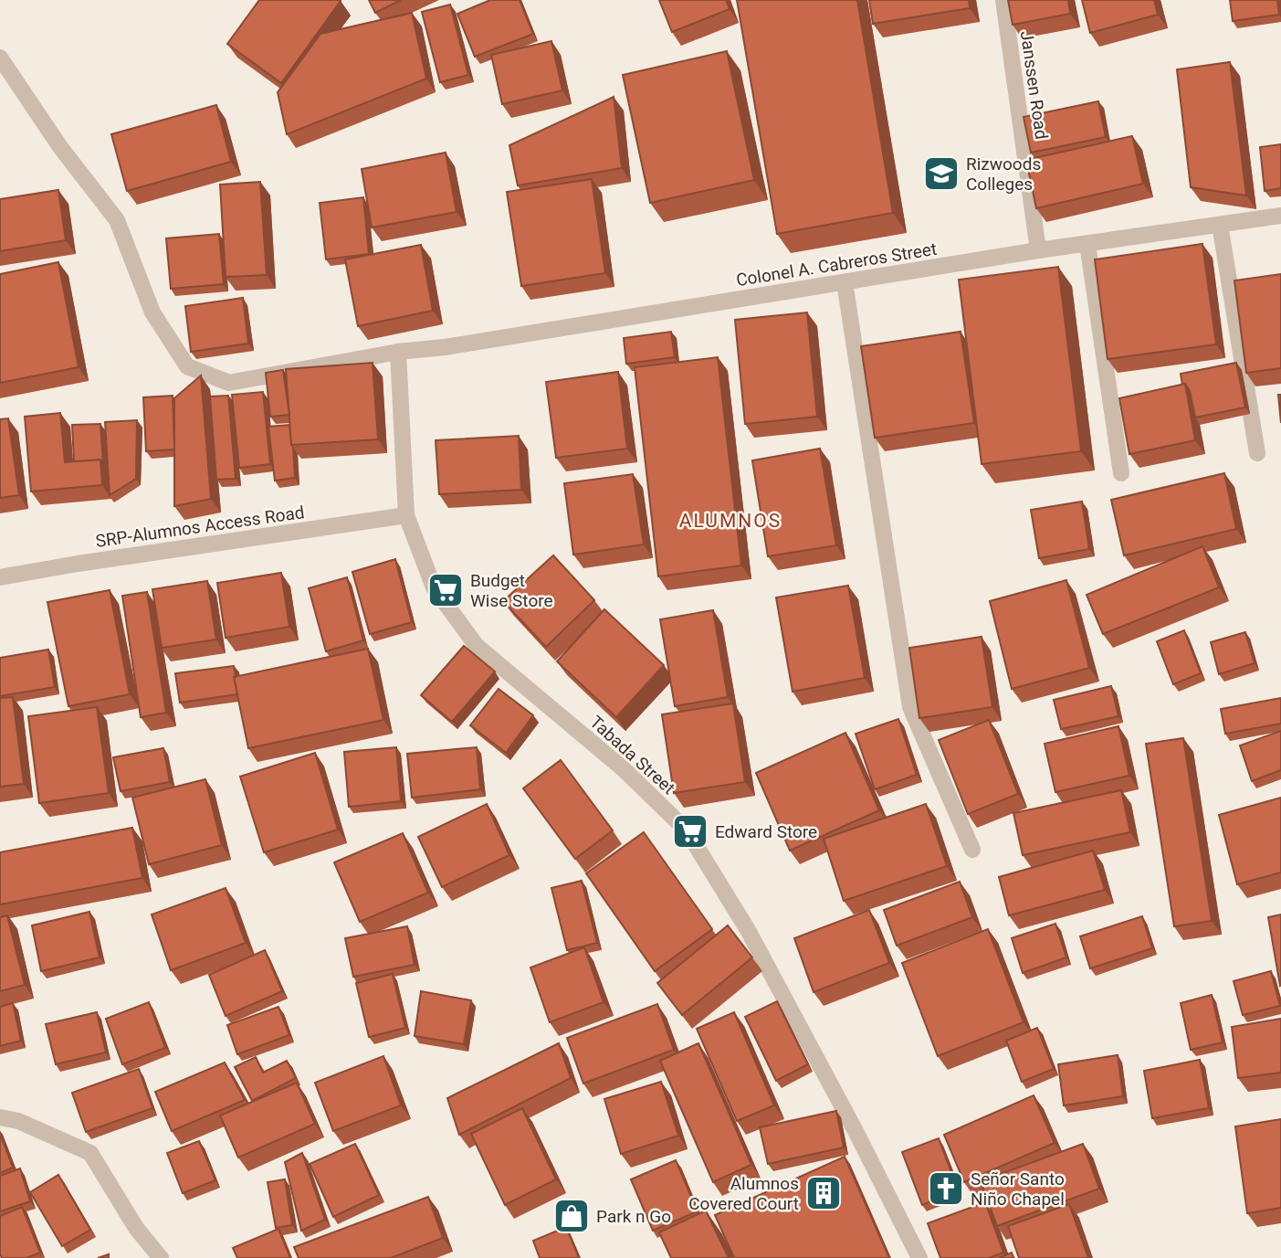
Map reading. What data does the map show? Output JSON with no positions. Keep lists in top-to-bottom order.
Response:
{
  "streets": {
    "street": [
      "Janssen Road",
      "Colonel A. Cabreros Street",
      "SRP-Alumnos Access Road",
      "Tabada Street"
    ]
  },
  "crossings": [
    ["Janssen Road", "Colonel A. Cabreros Street"],
    ["Colonel A. Cabreros Street", "Tabada Street"],
    ["SRP-Alumnos Access Road", "Tabada Street"]
  ],
  "districts": ["ALUMNOS"],
  "places": {
    "school or university": ["Rizwoods Colleges"],
    "supermarket": ["Budget Wise Store", "Edward Store"],
    "church": ["Señor Santo Niño Chapel"],
    "building": ["Alumnos Covered Court"],
    "shop": ["Park n Go"]
  }
}
